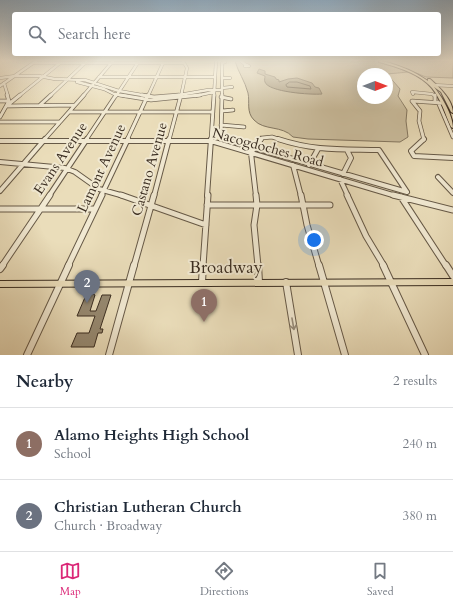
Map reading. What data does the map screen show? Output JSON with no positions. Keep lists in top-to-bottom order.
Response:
{
  "streets": {
    "main road": ["Broadway"],
    "street": [
      "Nacogdoches Road",
      "Evans Avenue",
      "Lamont Avenue",
      "Castano Avenue"
    ]
  },
  "crossings": [
    ["Nacogdoches Road", "Evans Avenue"],
    ["Nacogdoches Road", "Lamont Avenue"],
    ["Nacogdoches Road", "Castano Avenue"],
    ["Lamont Avenue", "Broadway"],
    ["Castano Avenue", "Broadway"]
  ],
  "north": "right",
  "page": {
    "search": "Search here",
    "pins": ["2", "1"],
    "heading": ["Nearby", "2 results"],
    "list": [
      {
        "mark": "1",
        "name": "Alamo Heights High School",
        "note": "School",
        "value": "240 m"
      },
      {
        "mark": "2",
        "name": "Christian Lutheran Church",
        "note": "Church · Broadway",
        "value": "380 m"
      }
    ],
    "nav": ["Map", "Directions", "Saved"]
  }
}
